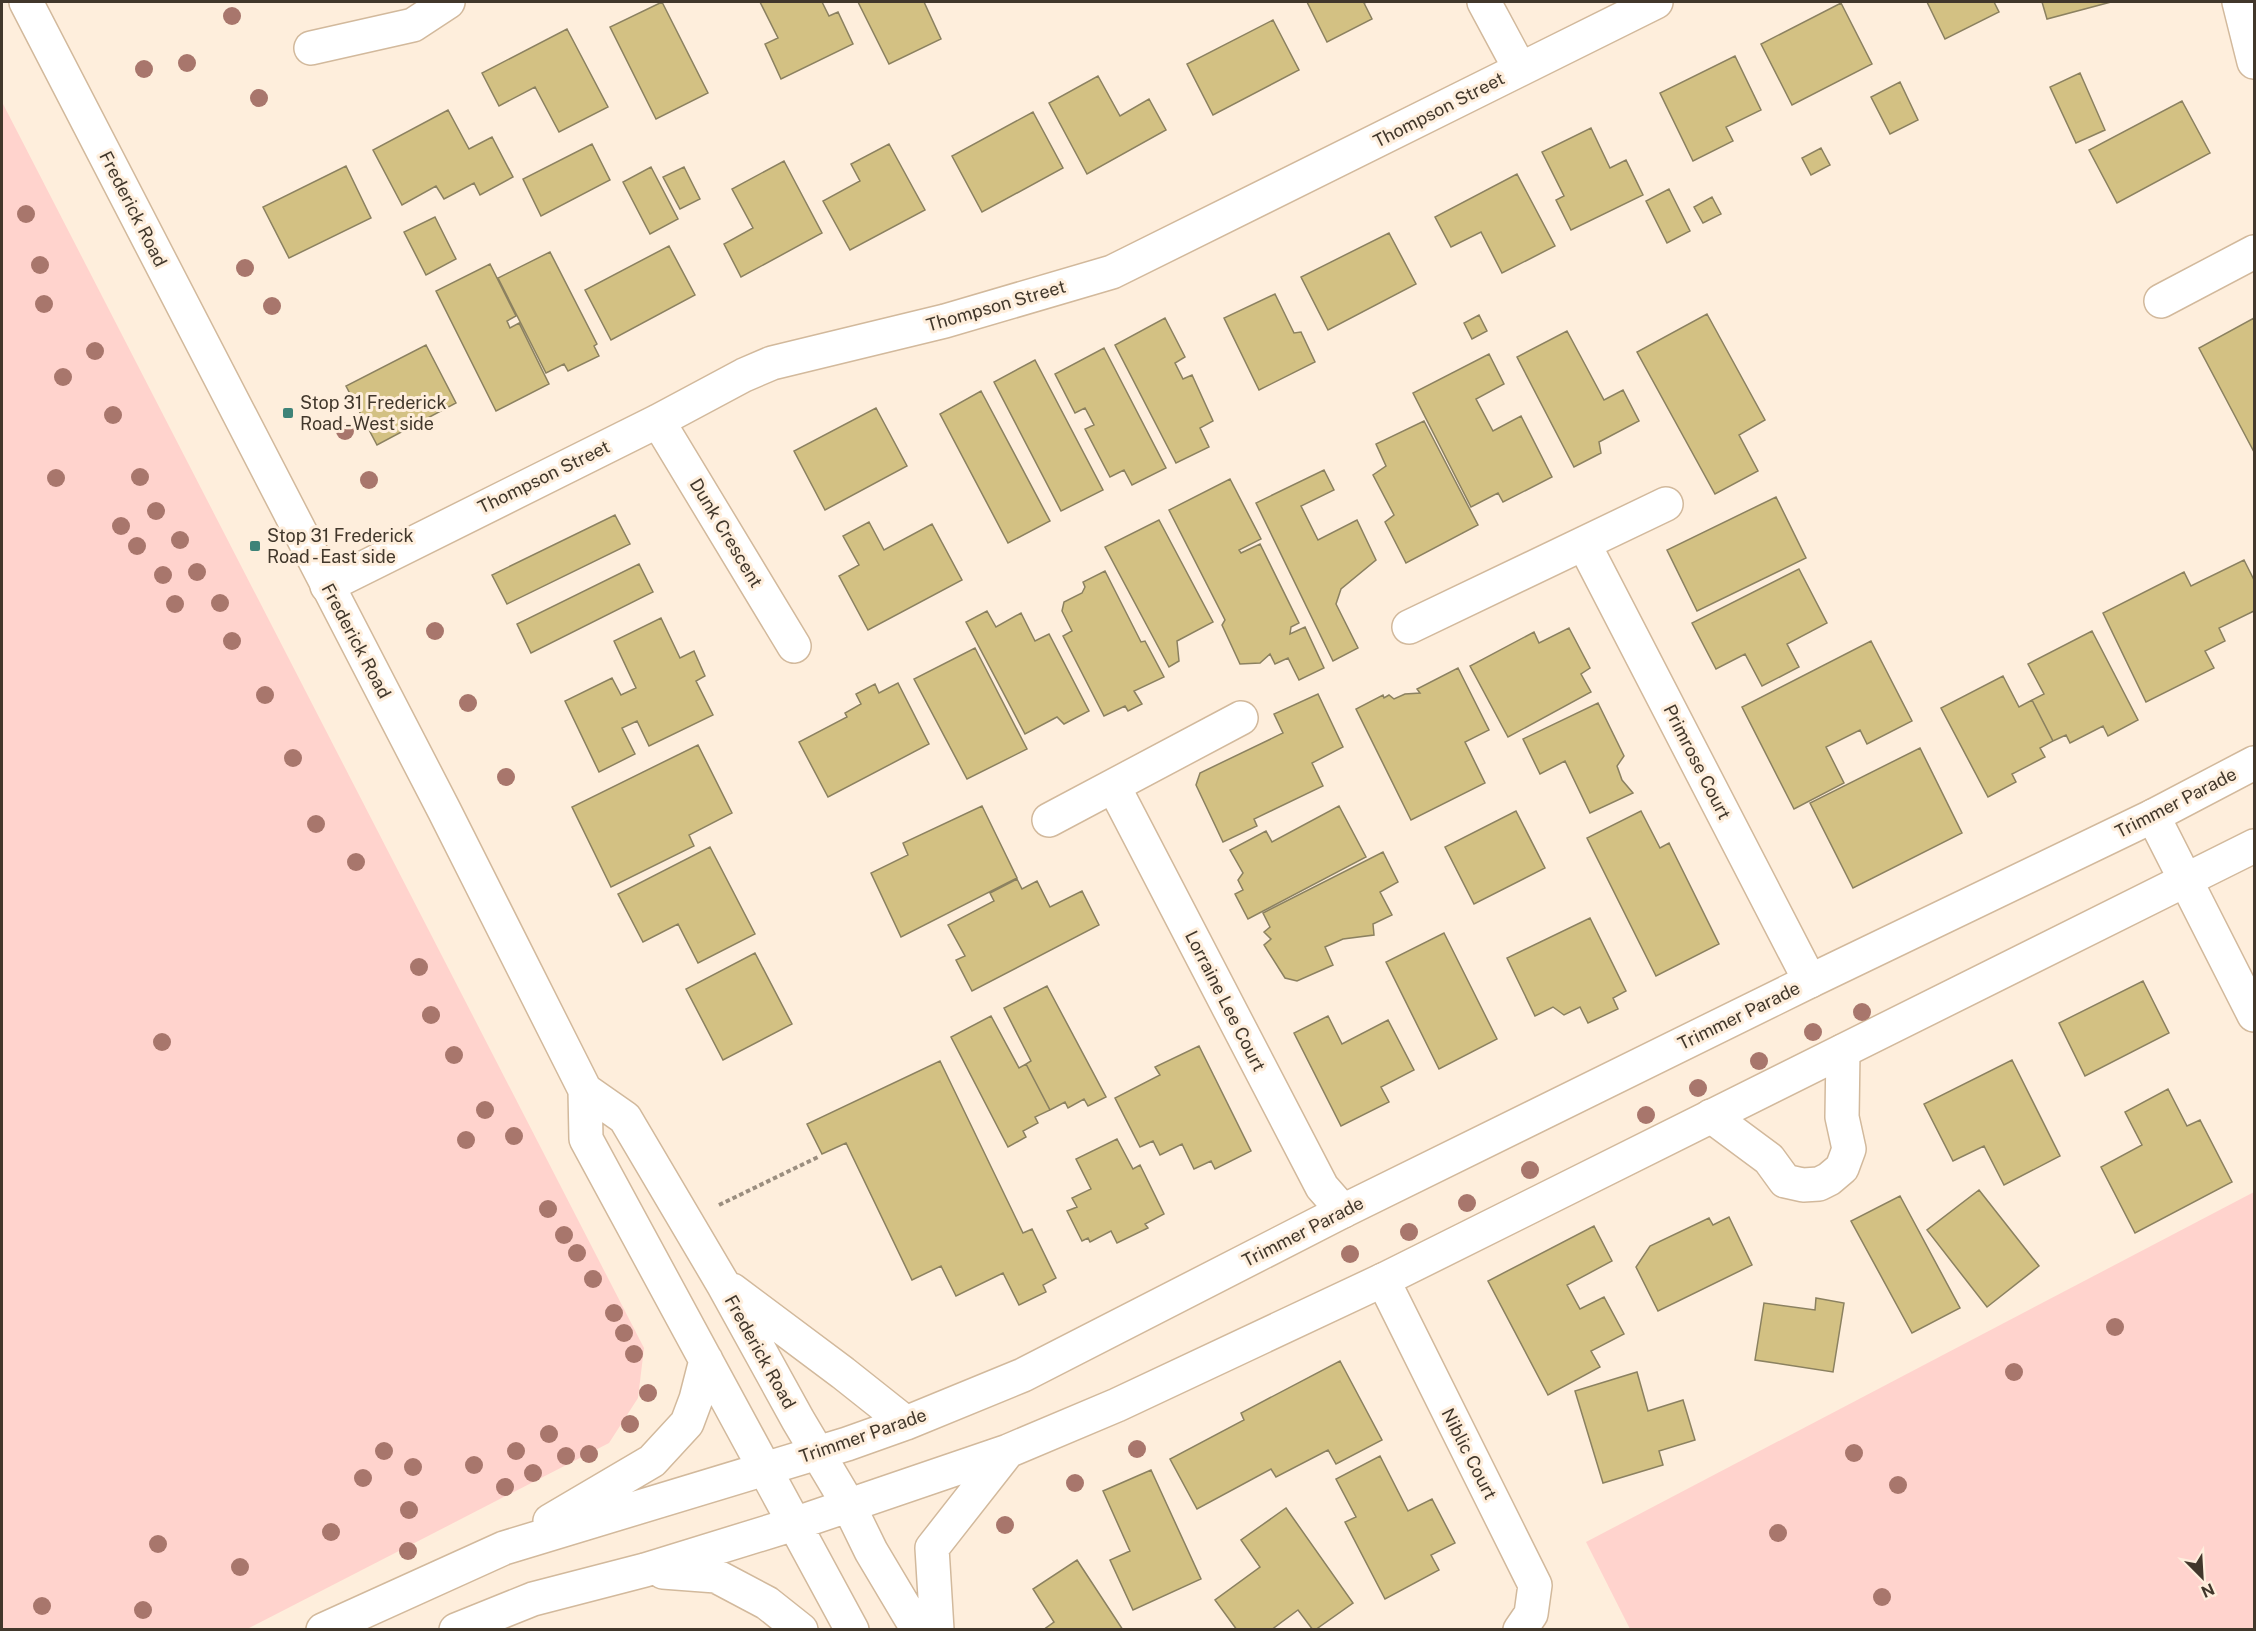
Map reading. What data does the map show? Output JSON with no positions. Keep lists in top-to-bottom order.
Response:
{
  "streets": {
    "main road": [
      "Thompson Street",
      "Frederick Road",
      "Dunk Crescent",
      "Primrose Court",
      "Trimmer Parade",
      "Lorraine Lee Court",
      "Niblic Court"
    ]
  },
  "crossings": [
    ["Thompson Street", "Frederick Road"],
    ["Thompson Street", "Dunk Crescent"],
    ["Frederick Road", "Trimmer Parade"],
    ["Primrose Court", "Trimmer Parade"],
    ["Trimmer Parade", "Lorraine Lee Court"]
  ],
  "places": {
    "transit": ["Stop 31 Frederick Road - West side", "Stop 31 Frederick Road - East side"]
  },
  "north": "bottom right"
}
